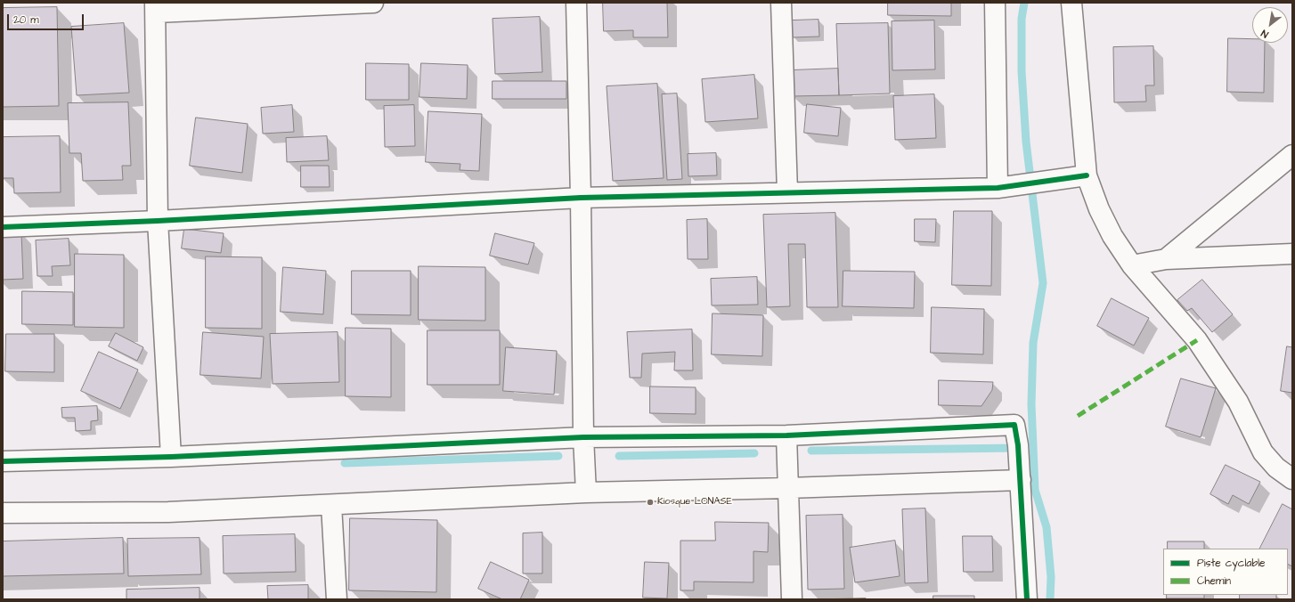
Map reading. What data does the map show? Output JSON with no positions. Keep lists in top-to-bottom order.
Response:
{
  "places": ["Kiosque LONASE"],
  "legend": ["Piste cyclable", "Chemin"],
  "scale_bar": "20 m",
  "north": "bottom left"
}
